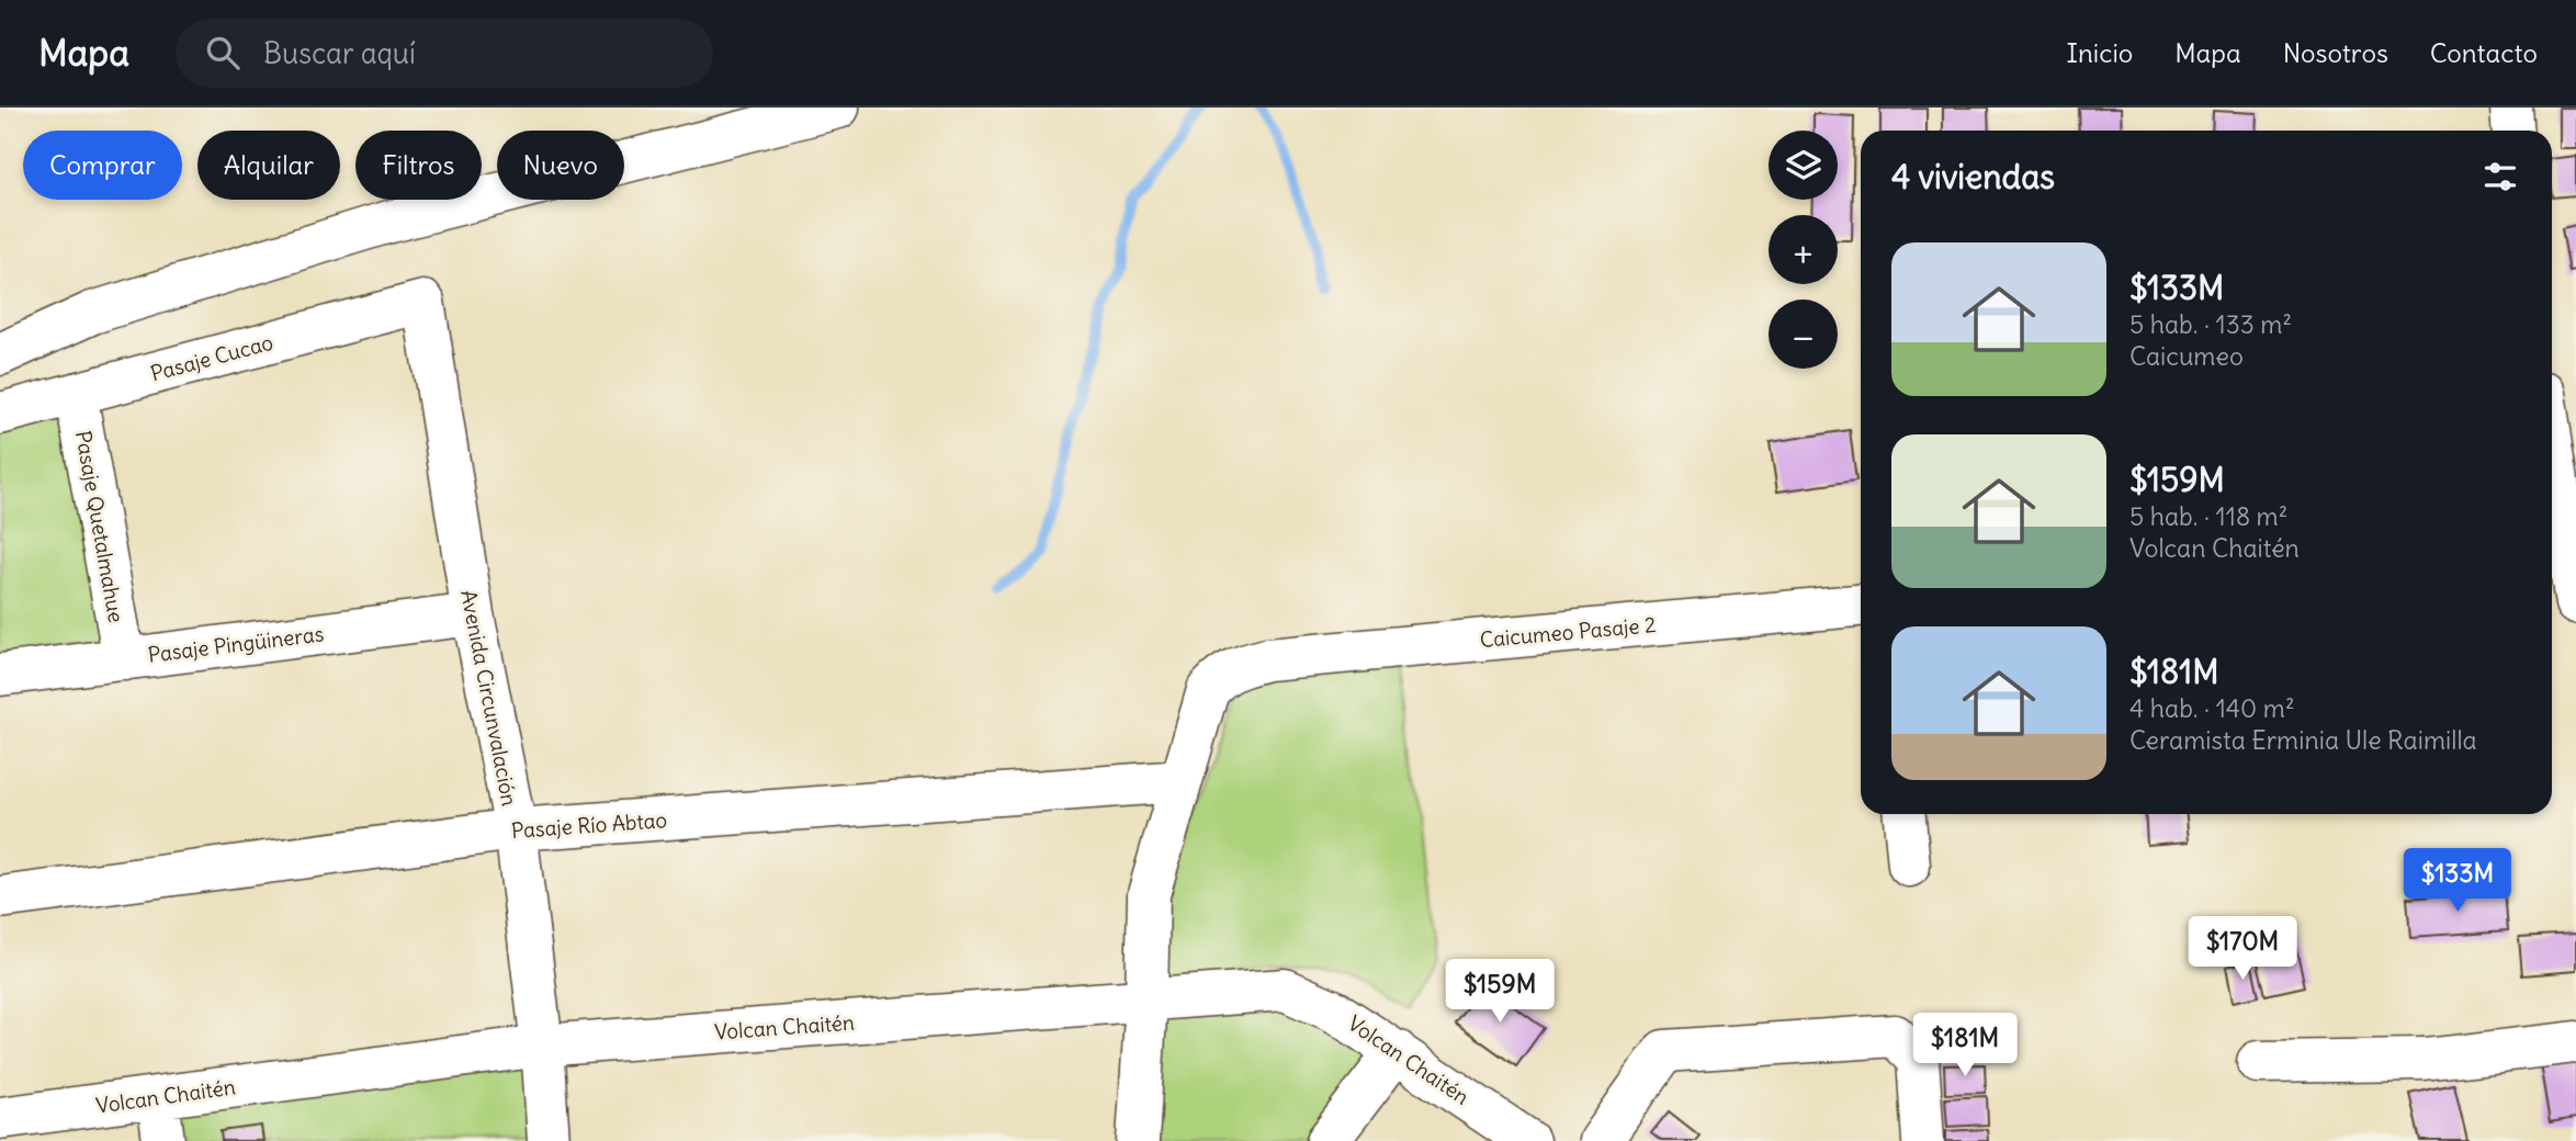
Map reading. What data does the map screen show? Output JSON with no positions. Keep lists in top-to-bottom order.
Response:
{
  "streets": {
    "street": [
      "Pasaje Cucao",
      "Pasaje Quetalmahue",
      "Caicumeo Pasaje 2",
      "Pasaje Pingüineras",
      "Avenida Circunvalación",
      "Pasaje Río Abtao",
      "Volcan Chaitén"
    ]
  },
  "crossings": [
    ["Pasaje Cucao", "Pasaje Quetalmahue"],
    ["Pasaje Cucao", "Avenida Circunvalación"],
    ["Pasaje Quetalmahue", "Pasaje Pingüineras"],
    ["Caicumeo Pasaje 2", "Pasaje Río Abtao"],
    ["Caicumeo Pasaje 2", "Volcan Chaitén"],
    ["Pasaje Pingüineras", "Avenida Circunvalación"],
    ["Avenida Circunvalación", "Pasaje Río Abtao"],
    ["Avenida Circunvalación", "Volcan Chaitén"]
  ],
  "page": {
    "header": "Mapa",
    "search": "Buscar aquí",
    "nav": [
      "Inicio",
      "Mapa",
      "Nosotros",
      "Contacto"
    ],
    "map_buttons": ["+", "−"],
    "chip": [
      "Comprar",
      "Alquilar",
      "Filtros",
      "Nuevo"
    ],
    "heading": "4 viviendas",
    "list": [
      {
        "name": "$133M",
        "note": "5 hab. · 133 m² · Caicumeo"
      },
      {
        "name": "$159M",
        "note": "5 hab. · 118 m² · Volcan Chaitén"
      },
      {
        "name": "$181M",
        "note": "4 hab. · 140 m² · Ceramista Erminia Ule Raimilla"
      }
    ],
    "price": [
      "$133M",
      "$170M",
      "$159M",
      "$181M"
    ]
  }
}
